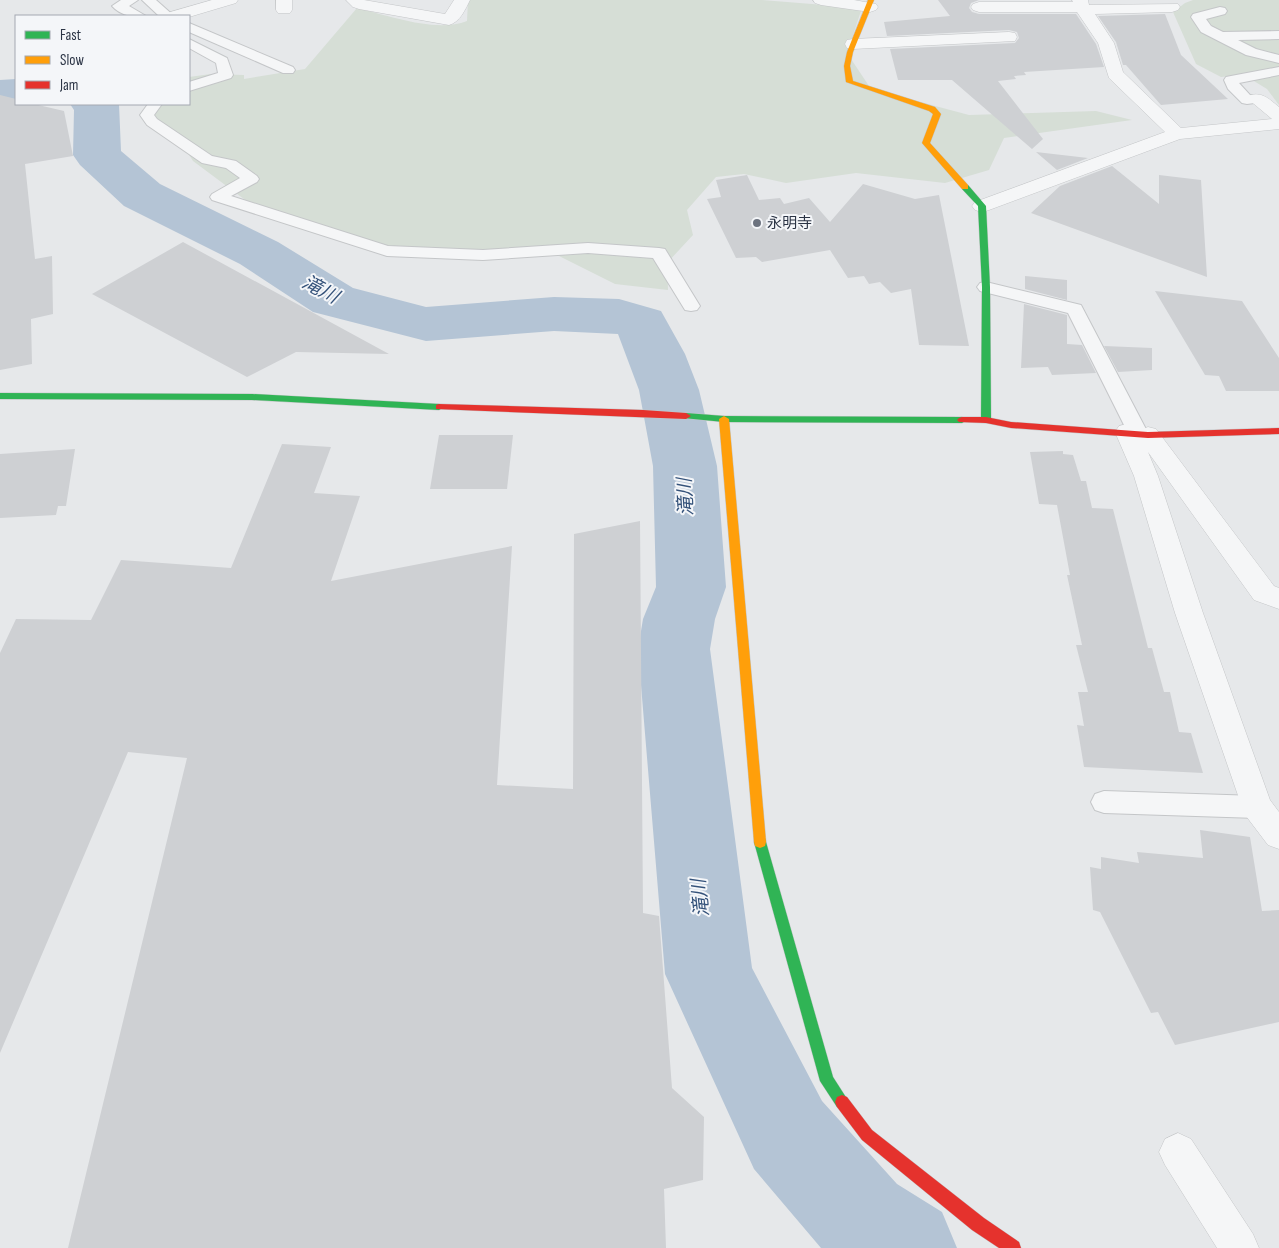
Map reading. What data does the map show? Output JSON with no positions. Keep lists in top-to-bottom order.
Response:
{
  "water": ["滝川"],
  "places": ["永明寺"],
  "legend": ["Fast", "Slow", "Jam"]
}
